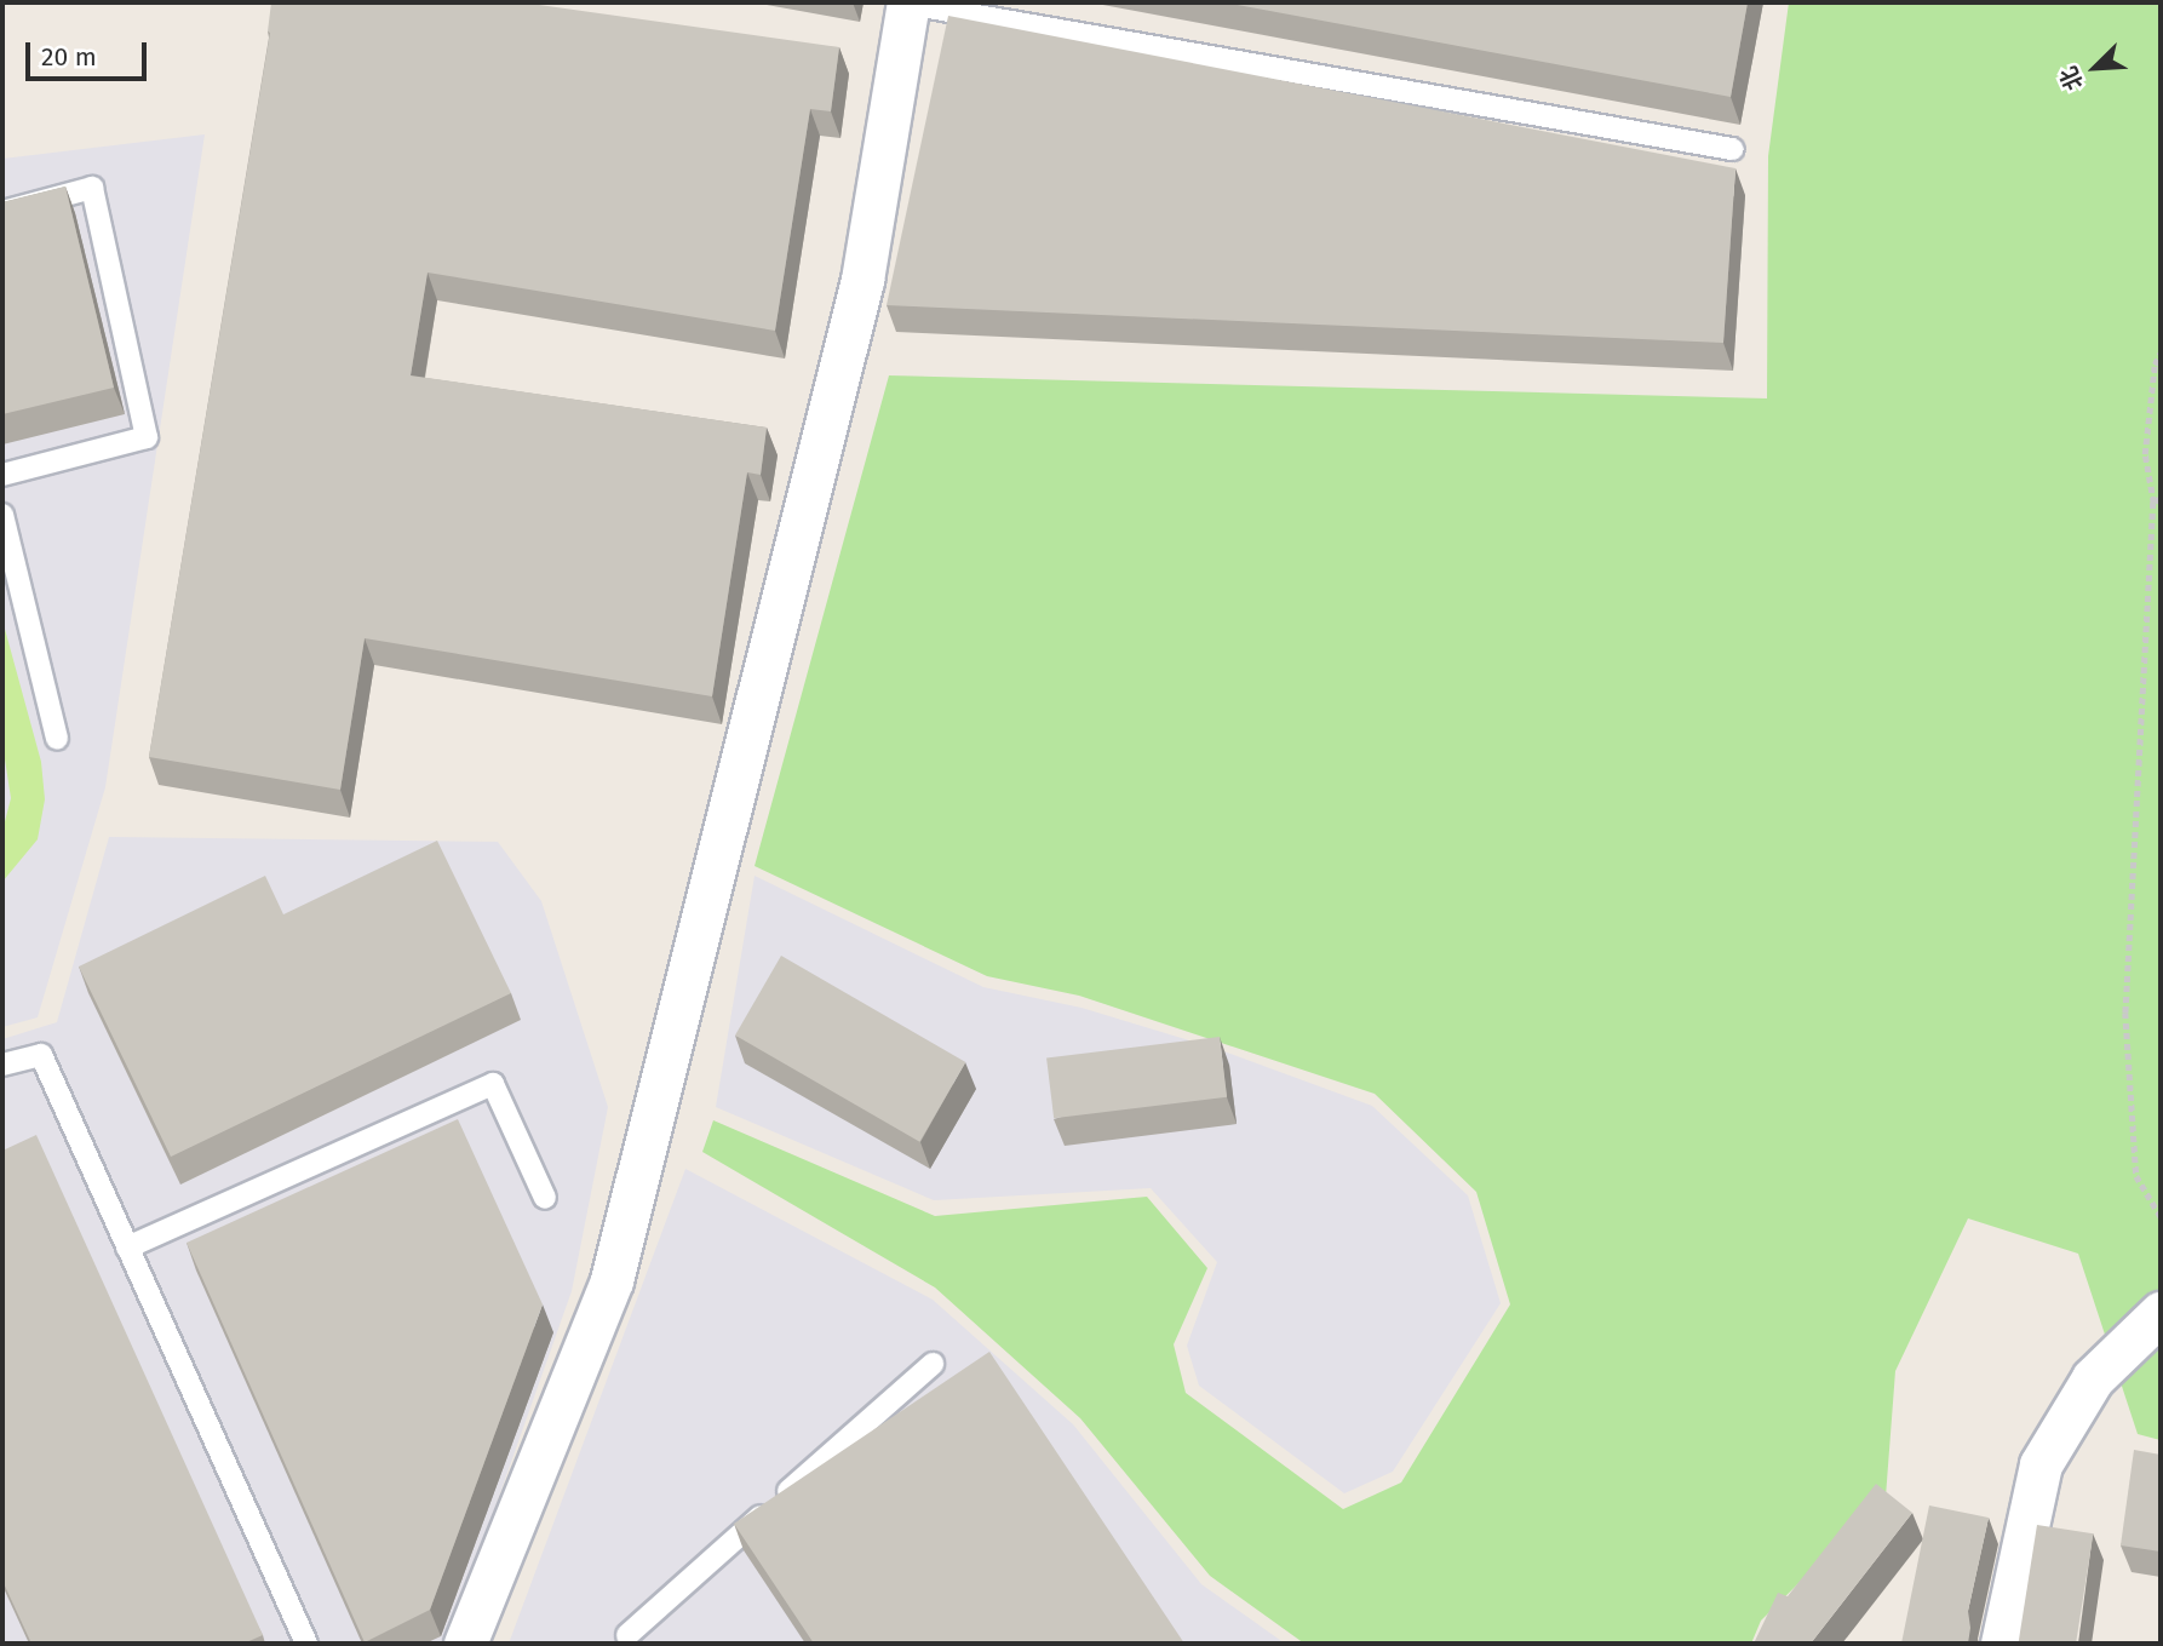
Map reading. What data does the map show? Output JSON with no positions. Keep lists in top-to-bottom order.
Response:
{
  "scale_bar": "20 m",
  "north": "bottom left"
}
